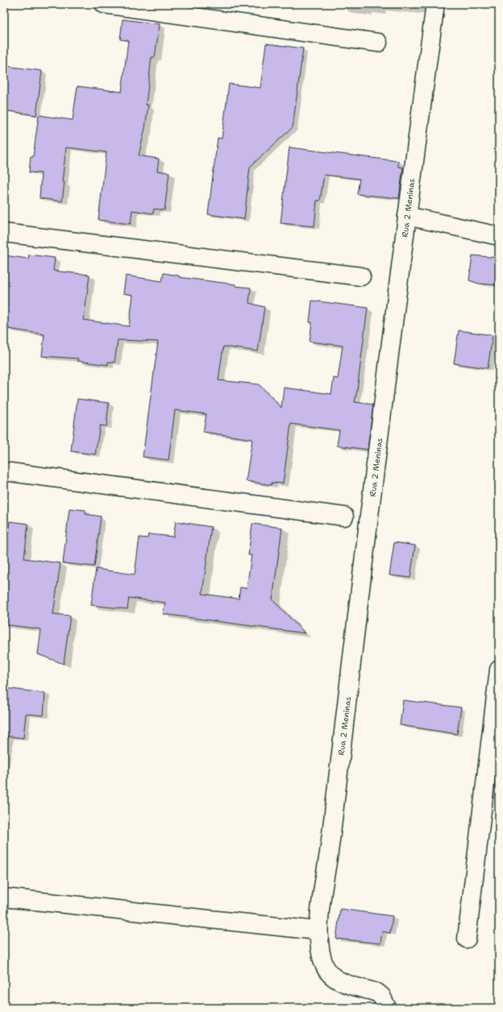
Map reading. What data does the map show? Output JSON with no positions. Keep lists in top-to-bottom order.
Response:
{
  "streets": {
    "street": ["Rua 2 Meninas"]
  }
}
